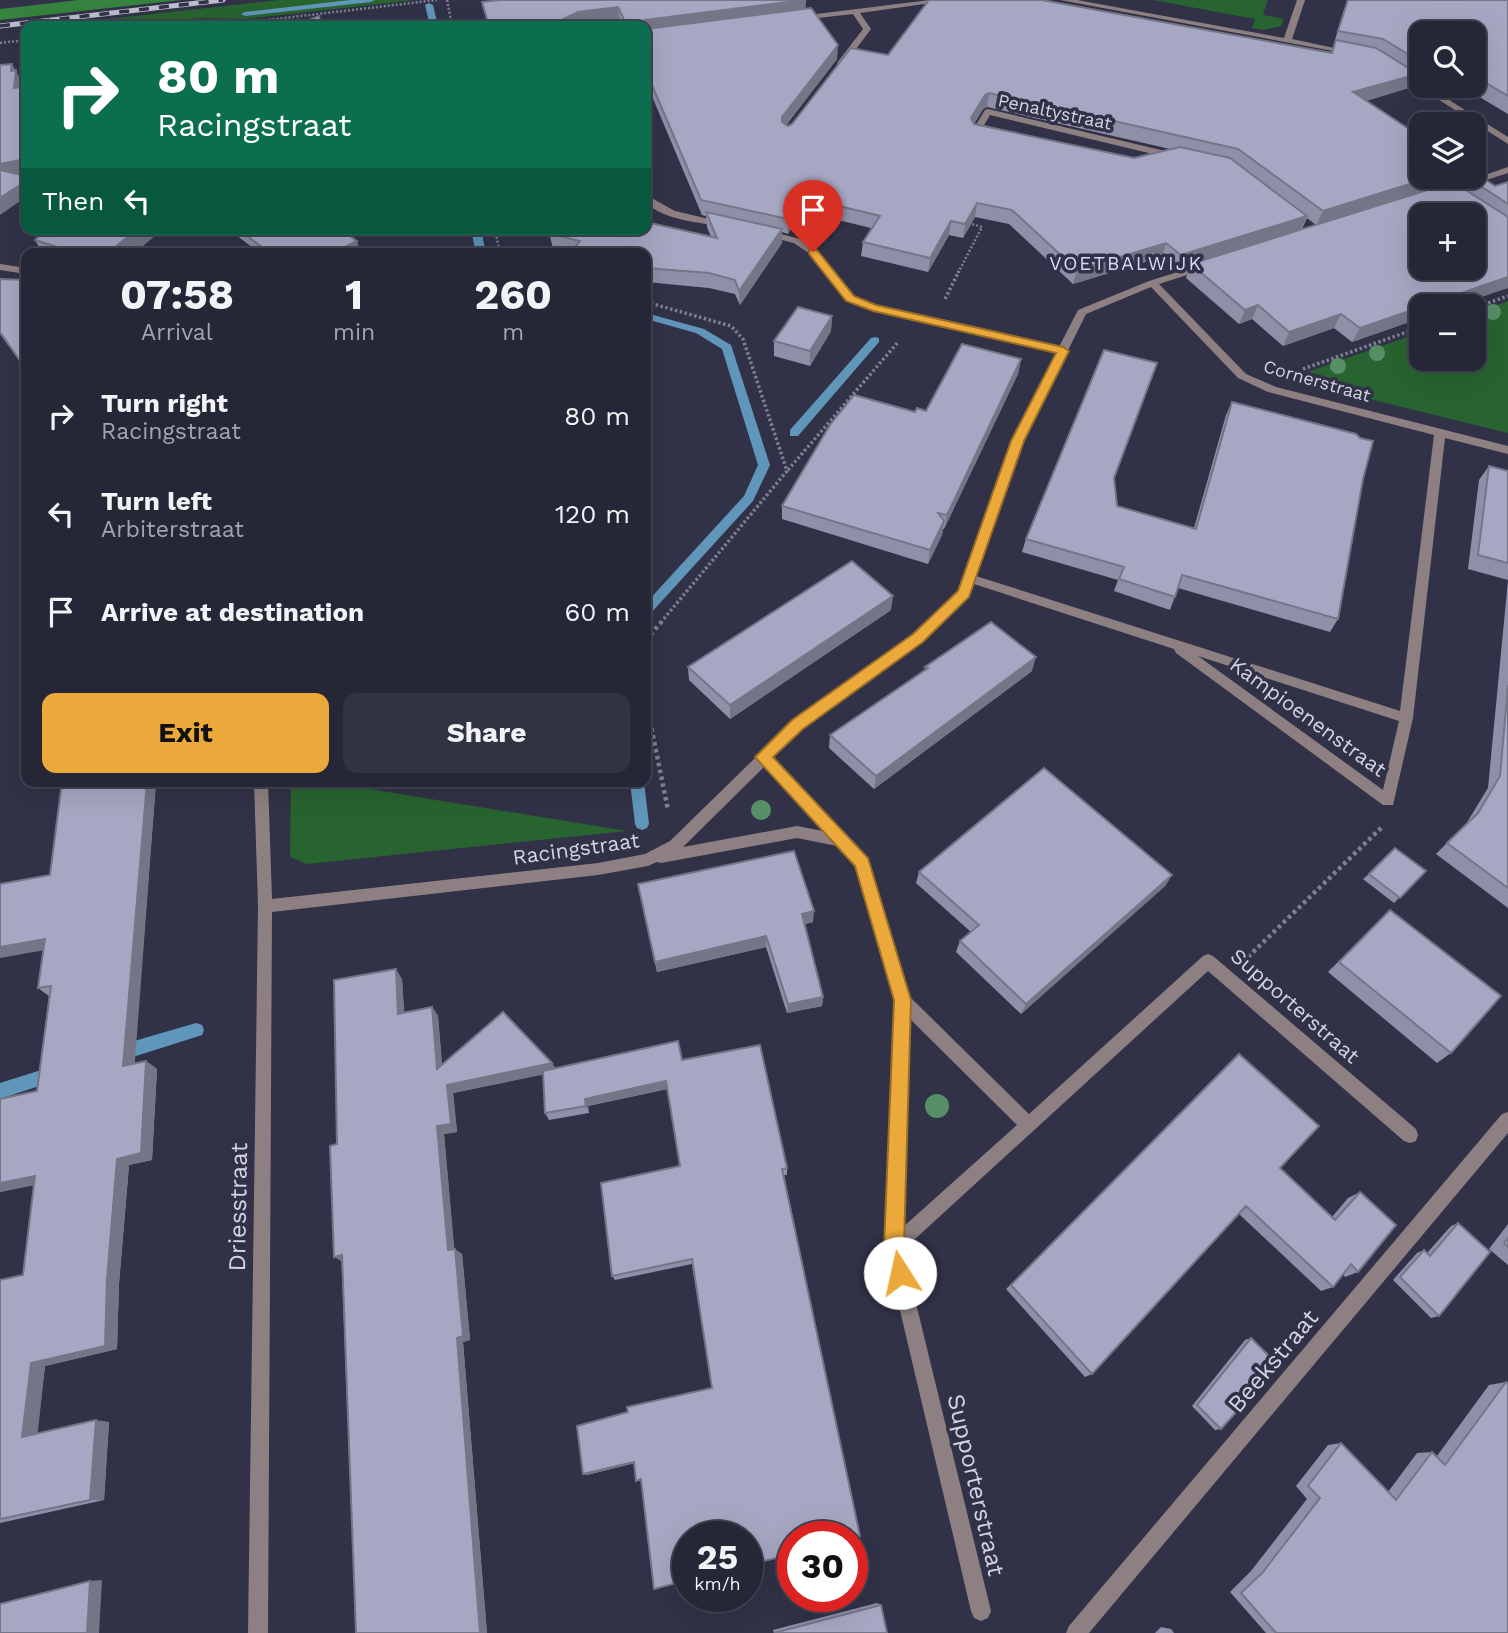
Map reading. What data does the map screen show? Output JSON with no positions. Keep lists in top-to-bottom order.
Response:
{
  "streets": {
    "street": [
      "Penaltystraat",
      "Cornerstraat",
      "Kampioenenstraat",
      "Racingstraat",
      "Supporterstraat",
      "Driesstraat",
      "Beekstraat"
    ]
  },
  "crossings": [
    ["Cornerstraat", "Kampioenenstraat"],
    ["Cornerstraat", "Racingstraat"],
    ["Kampioenenstraat", "Racingstraat"],
    ["Racingstraat", "Supporterstraat"],
    ["Racingstraat", "Driesstraat"]
  ],
  "districts": ["VOETBALWIJK"],
  "page": {
    "map_buttons": ["+", "−"],
    "turn": ["80 m", "Racingstraat"],
    "then": "Then",
    "eta": [
      "07:58",
      "Arrival",
      "1",
      "min",
      "260",
      "m"
    ],
    "list": [
      {
        "name": "Turn right",
        "note": "Racingstraat",
        "value": "80 m"
      },
      {
        "name": "Turn left",
        "note": "Arbiterstraat",
        "value": "120 m"
      },
      {
        "name": "Arrive at destination",
        "value": "60 m"
      }
    ],
    "buttons": ["Exit", "Share"],
    "speed": "25 km/h",
    "limit": "30"
  }
}
